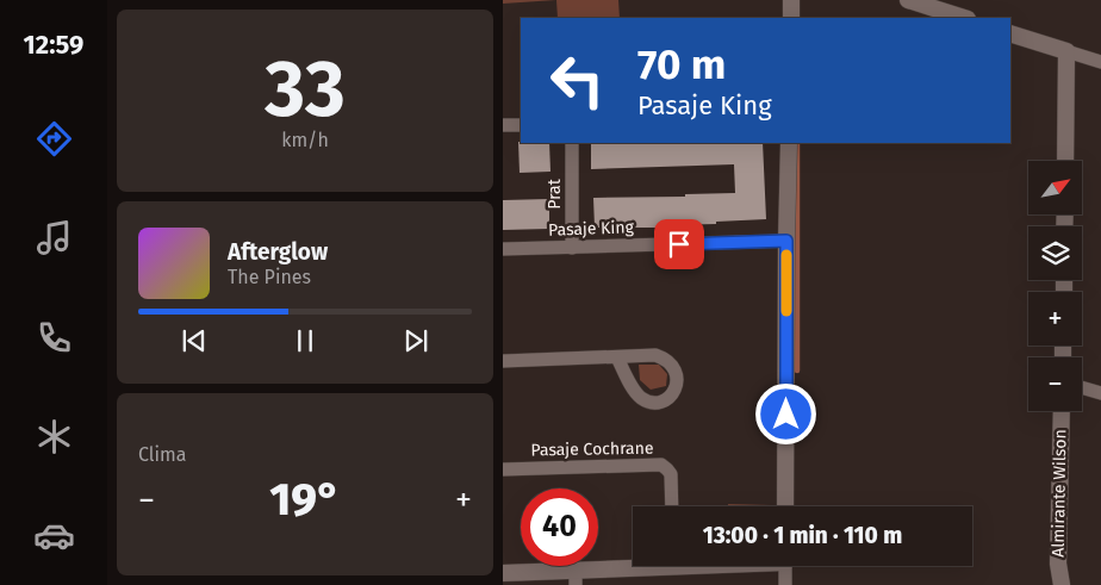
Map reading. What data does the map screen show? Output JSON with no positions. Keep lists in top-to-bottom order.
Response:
{
  "streets": {
    "street": [
      "Prat",
      "Pasaje King",
      "Pasaje Cochrane",
      "Almirante Wilson"
    ]
  },
  "crossings": [
    ["Prat", "Pasaje King"]
  ],
  "north": "top right",
  "page": {
    "tabs": "12:59",
    "tile": [
      ["33", "km/h"],
      "Clima"
    ],
    "turn": ["70 m", "Pasaje King"],
    "map_buttons": ["+", "−"],
    "song": ["Afterglow", "The Pines"],
    "heat": ["−", "19°", "+"],
    "limit": "40",
    "trip": "13:00 · 1 min · 110 m"
  }
}
